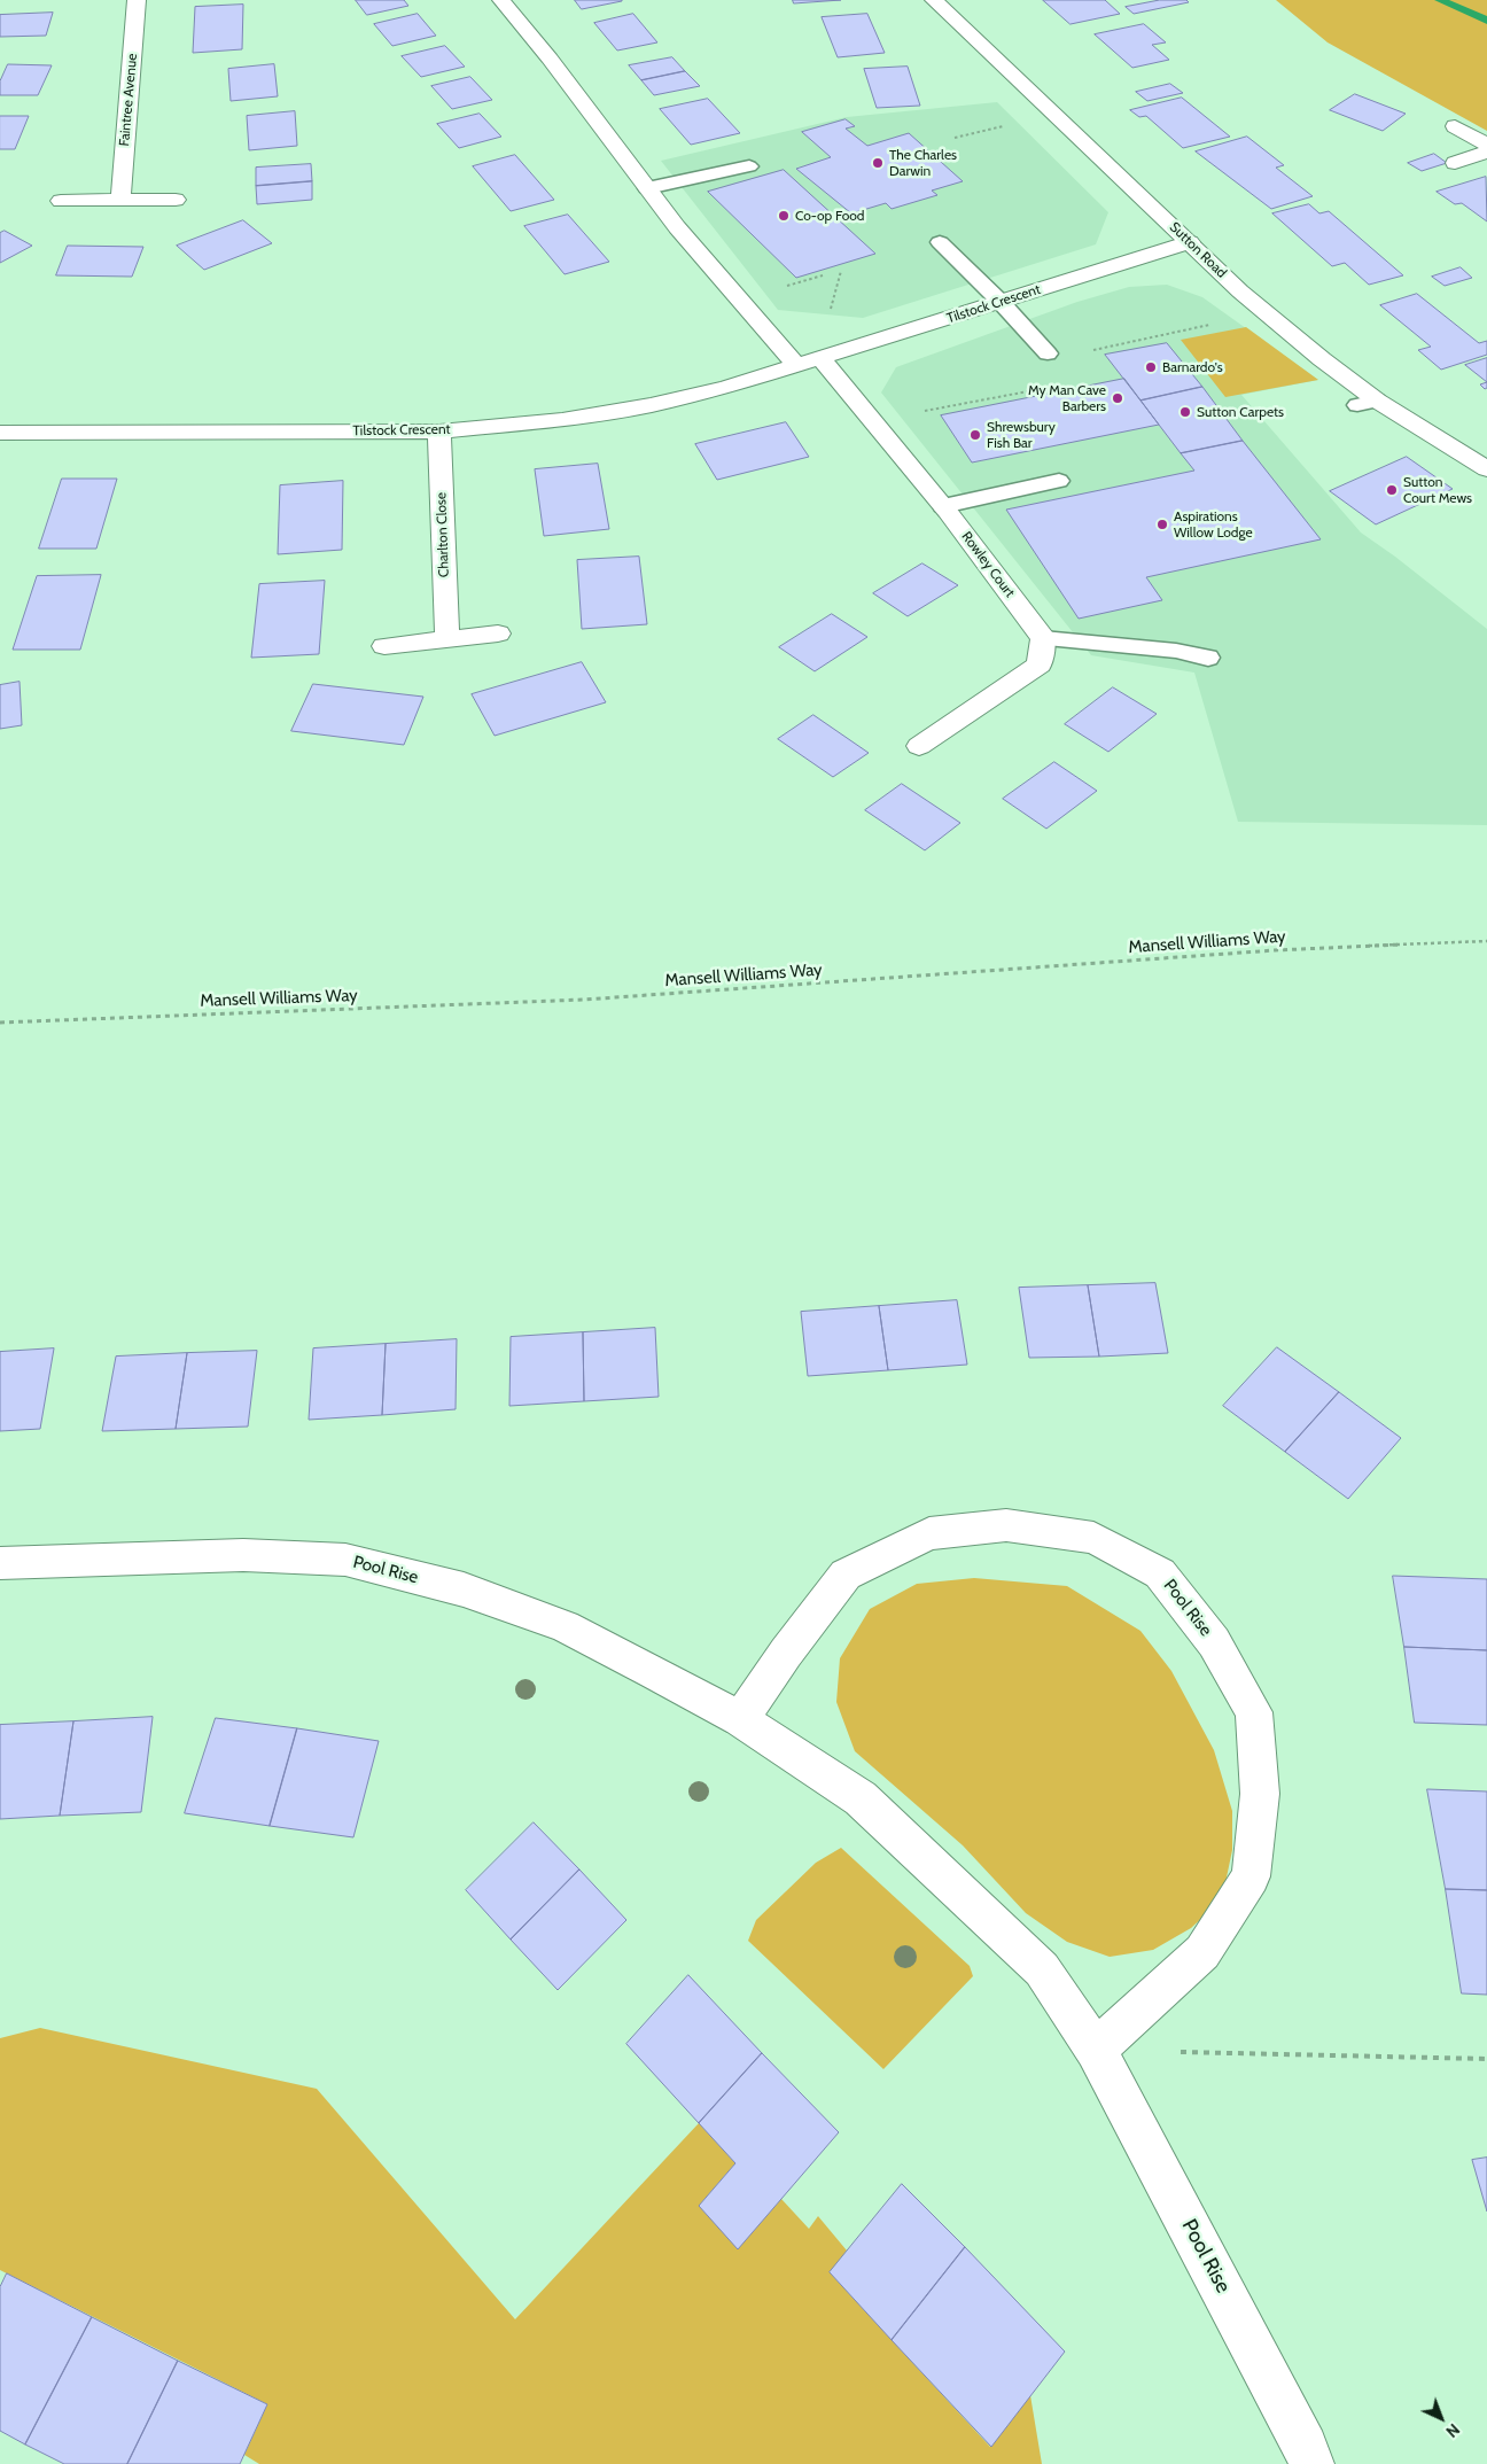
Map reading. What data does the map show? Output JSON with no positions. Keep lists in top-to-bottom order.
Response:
{
  "streets": {
    "street": [
      "Faintree Avenue",
      "Sutton Road",
      "Tilstock Crescent",
      "Charlton Close",
      "Rowley Court",
      "Pool Rise"
    ],
    "path": ["Mansell Williams Way"]
  },
  "crossings": [
    ["Sutton Road", "Tilstock Crescent"],
    ["Tilstock Crescent", "Charlton Close"],
    ["Tilstock Crescent", "Rowley Court"]
  ],
  "places": [
    "The Charles Darwin",
    "Co-op Food",
    "Barnardo's",
    "My Man Cave Barbers",
    "Sutton Carpets",
    "Shrewsbury Fish Bar",
    "Sutton Court Mews",
    "Aspirations Willow Lodge"
  ],
  "north": "bottom right"
}
